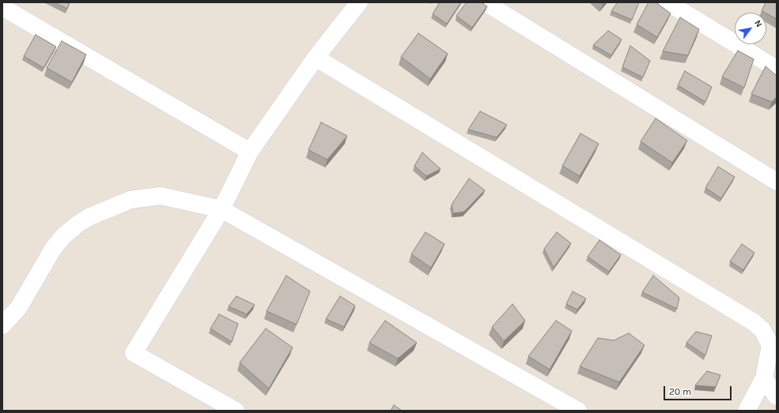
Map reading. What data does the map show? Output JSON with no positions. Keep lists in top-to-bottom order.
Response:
{
  "scale_bar": "20 m",
  "north": "top right"
}
